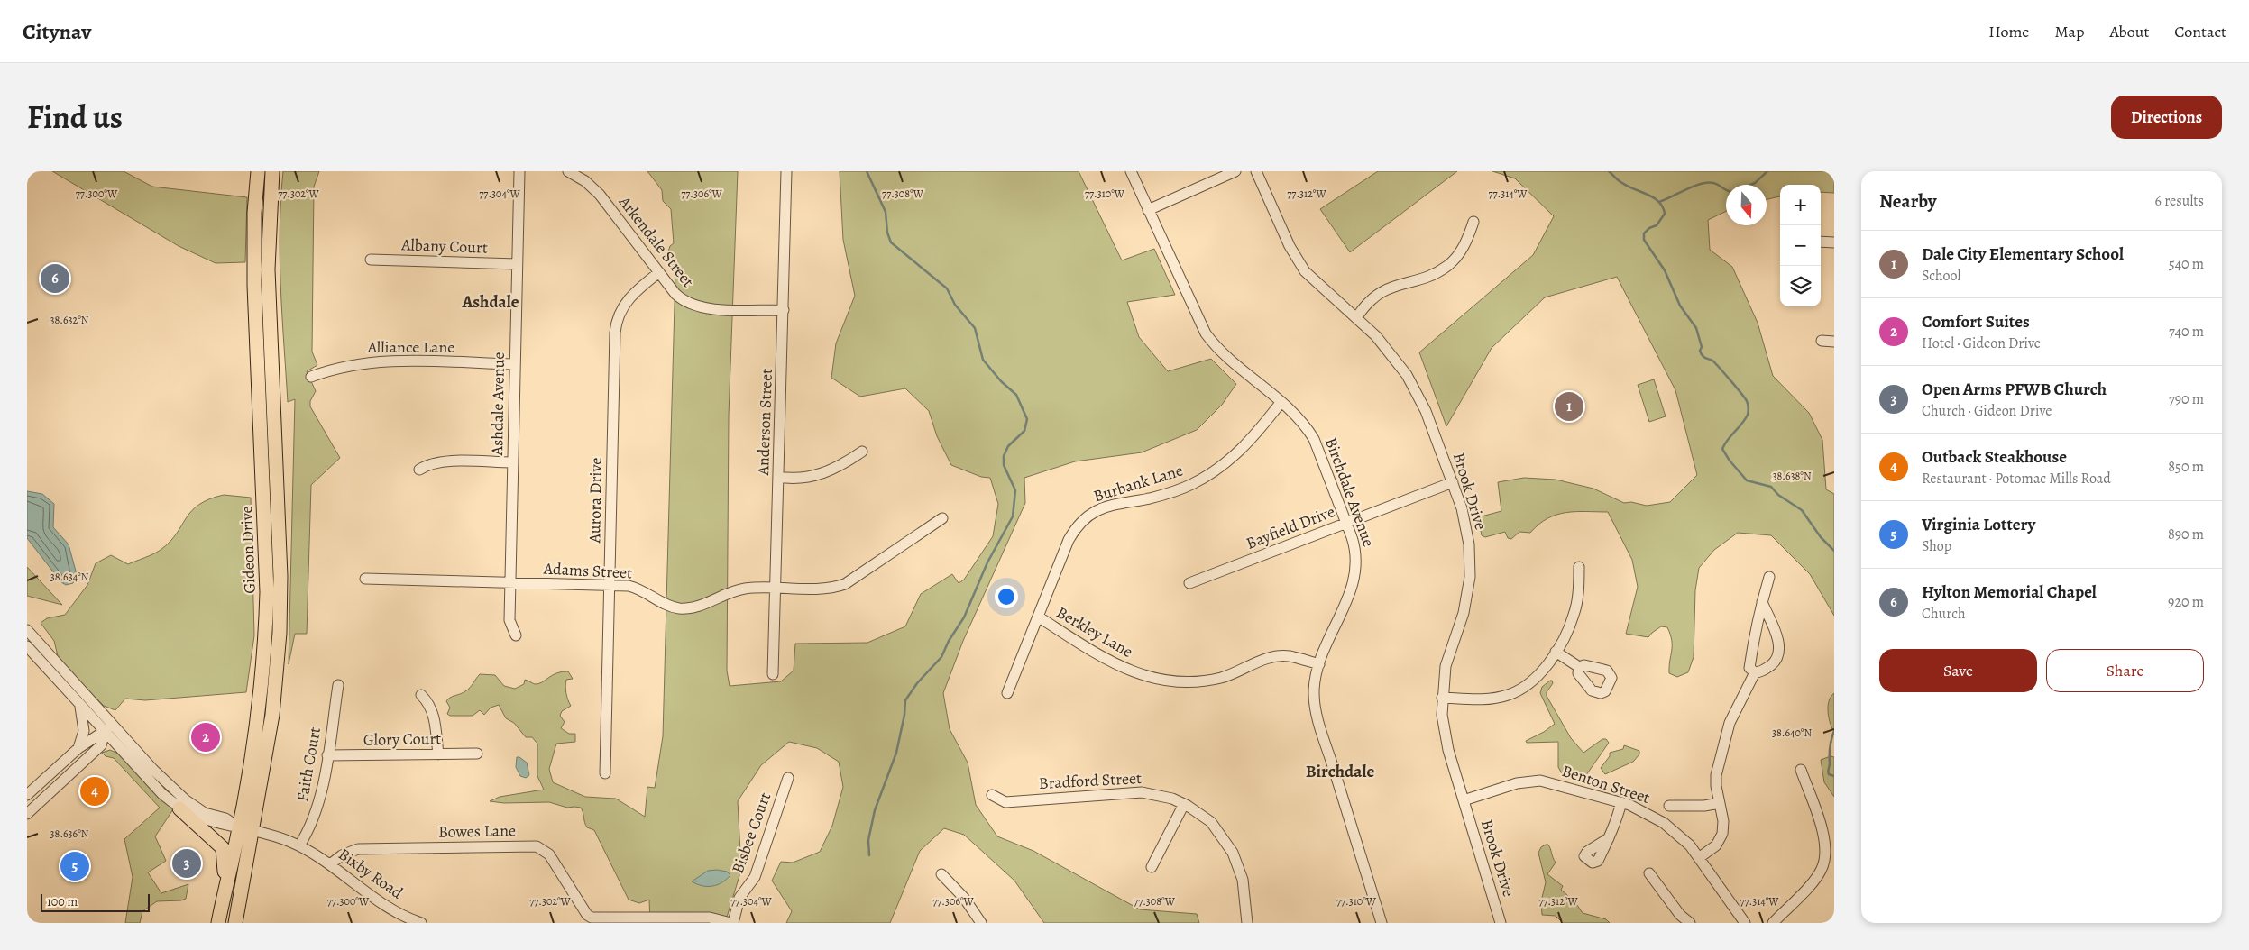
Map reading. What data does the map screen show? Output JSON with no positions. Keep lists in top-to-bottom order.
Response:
{
  "streets": {
    "main road": ["Gideon Drive"],
    "street": [
      "Arkendale Street",
      "Albany Court",
      "Alliance Lane",
      "Ashdale Avenue",
      "Anderson Street",
      "Burbank Lane",
      "Brook Drive",
      "Birchdale Avenue",
      "Aurora Drive",
      "Bayfield Drive",
      "Adams Street",
      "Berkley Lane",
      "Glory Court",
      "Faith Court",
      "Bradford Street",
      "Benton Street",
      "Bowes Lane",
      "Bisbee Court",
      "Bixby Road"
    ]
  },
  "crossings": [
    ["Arkendale Street", "Anderson Street"],
    ["Arkendale Street", "Aurora Drive"],
    ["Albany Court", "Ashdale Avenue"],
    ["Alliance Lane", "Ashdale Avenue"],
    ["Ashdale Avenue", "Adams Street"],
    ["Anderson Street", "Adams Street"],
    ["Burbank Lane", "Birchdale Avenue"],
    ["Burbank Lane", "Berkley Lane"],
    ["Brook Drive", "Bayfield Drive"],
    ["Brook Drive", "Benton Street"],
    ["Birchdale Avenue", "Bayfield Drive"],
    ["Birchdale Avenue", "Berkley Lane"],
    ["Aurora Drive", "Adams Street"],
    ["Gideon Drive", "Bixby Road"],
    ["Glory Court", "Faith Court"],
    ["Faith Court", "Bixby Road"],
    ["Bowes Lane", "Bixby Road"]
  ],
  "districts": ["Ashdale", "Birchdale"],
  "scale_bar": "100 m",
  "north": "bottom",
  "page": {
    "header": "Citynav",
    "nav": [
      "Home",
      "Map",
      "About",
      "Contact"
    ],
    "title": "Find us",
    "buttons": [
      "Directions",
      ["Save", "Share"]
    ],
    "heading": ["Nearby", "6 results"],
    "map_buttons": ["+", "−"],
    "list": [
      {
        "mark": "1",
        "name": "Dale City Elementary School",
        "note": "School",
        "value": "540 m"
      },
      {
        "mark": "2",
        "name": "Comfort Suites",
        "note": "Hotel · Gideon Drive",
        "value": "740 m"
      },
      {
        "mark": "3",
        "name": "Open Arms PFWB Church",
        "note": "Church · Gideon Drive",
        "value": "790 m"
      },
      {
        "mark": "4",
        "name": "Outback Steakhouse",
        "note": "Restaurant · Potomac Mills Road",
        "value": "850 m"
      },
      {
        "mark": "5",
        "name": "Virginia Lottery",
        "note": "Shop",
        "value": "890 m"
      },
      {
        "mark": "6",
        "name": "Hylton Memorial Chapel",
        "note": "Church",
        "value": "920 m"
      }
    ],
    "pins": [
      "6",
      "1",
      "2",
      "4",
      "3",
      "5"
    ],
    "scale": "100 m"
  },
  "coordinates": [
    "77.300°W",
    "77.302°W",
    "77.304°W",
    "77.306°W",
    "77.308°W",
    "77.310°W",
    "77.312°W",
    "77.314°W",
    "38.632°N",
    "38.638°N",
    "38.634°N",
    "38.640°N",
    "38.636°N"
  ]
}
